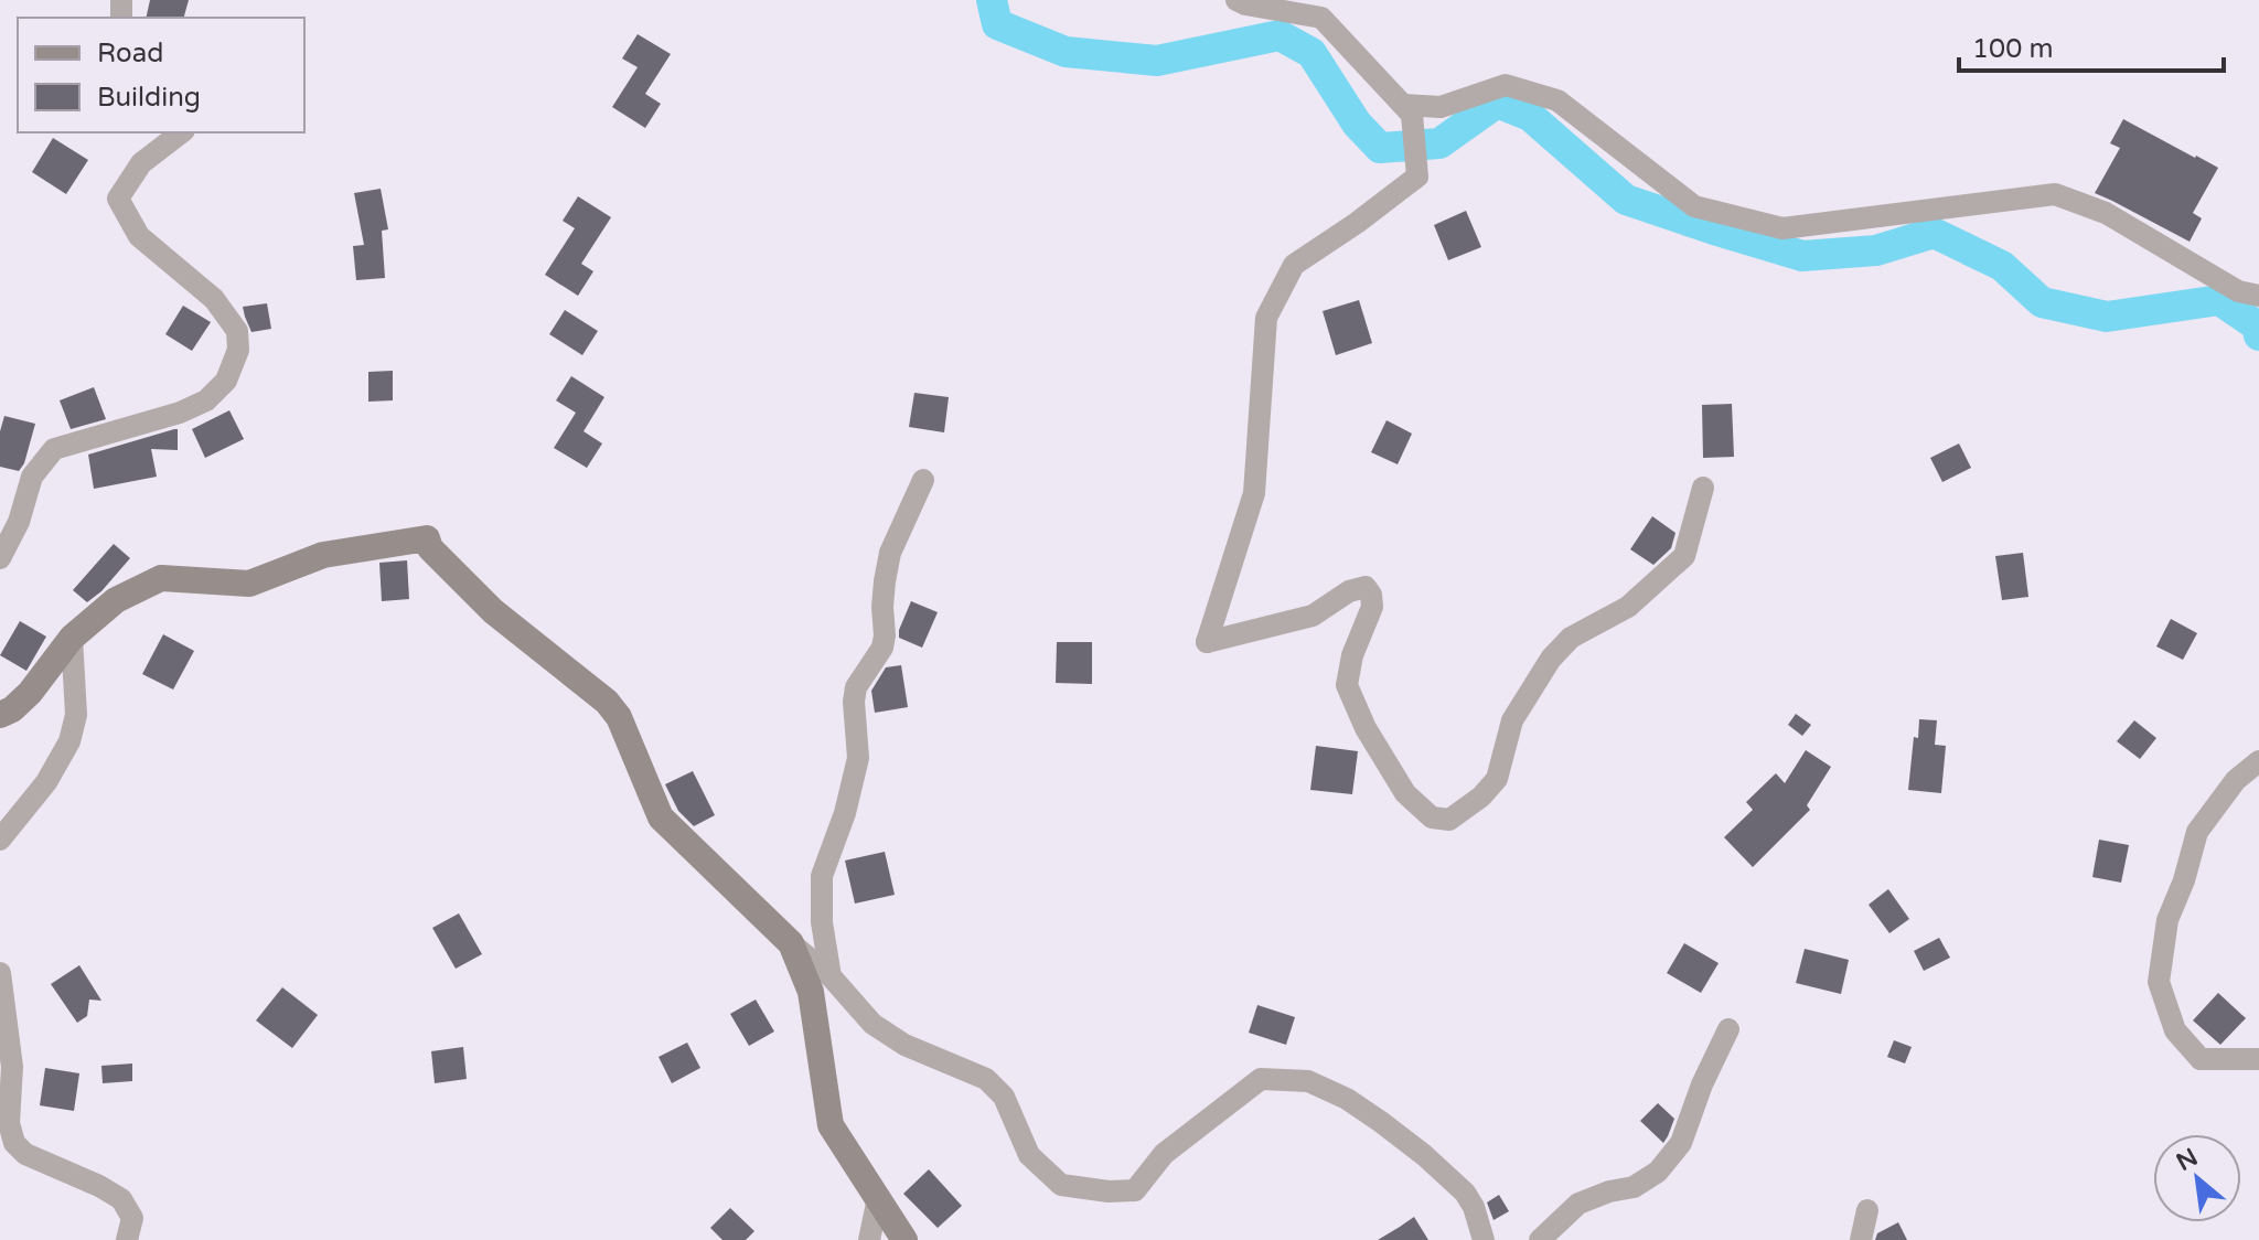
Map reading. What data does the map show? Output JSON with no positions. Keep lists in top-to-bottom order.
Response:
{
  "legend": ["Road", "Building"],
  "scale_bar": "100 m",
  "north": "top left"
}
